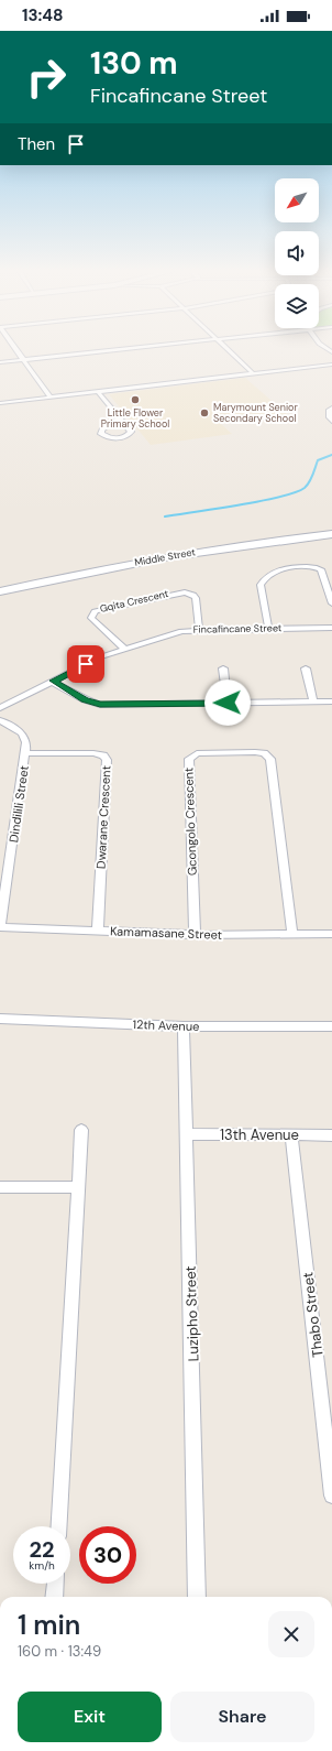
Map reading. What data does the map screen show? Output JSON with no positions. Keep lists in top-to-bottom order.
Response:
{
  "streets": {
    "main road": ["Middle Street"],
    "street": [
      "Gqita Crescent",
      "Fincafincane Street",
      "Dindilili Street",
      "Dwarane Crescent",
      "Gcongolo Crescent",
      "Kamamasane Street",
      "12th Avenue",
      "13th Avenue",
      "Luzipho Street",
      "Thabo Street"
    ]
  },
  "crossings": [
    ["Gqita Crescent", "Fincafincane Street"],
    ["Dindilili Street", "Dwarane Crescent"],
    ["Dindilili Street", "Kamamasane Street"],
    ["Dwarane Crescent", "Kamamasane Street"],
    ["Gcongolo Crescent", "Kamamasane Street"],
    ["12th Avenue", "Luzipho Street"],
    ["13th Avenue", "Luzipho Street"],
    ["13th Avenue", "Thabo Street"]
  ],
  "places": ["Little Flower Primary School", "Marymount Senior Secondary School"],
  "north": "bottom left",
  "page": {
    "status": "13:48",
    "turn": ["130 m", "Fincafincane Street"],
    "then": "Then",
    "speed": "22 km/h",
    "limit": "30",
    "heading": ["1 min", "160 m · 13:49"],
    "buttons": ["Exit", "Share"]
  }
}
